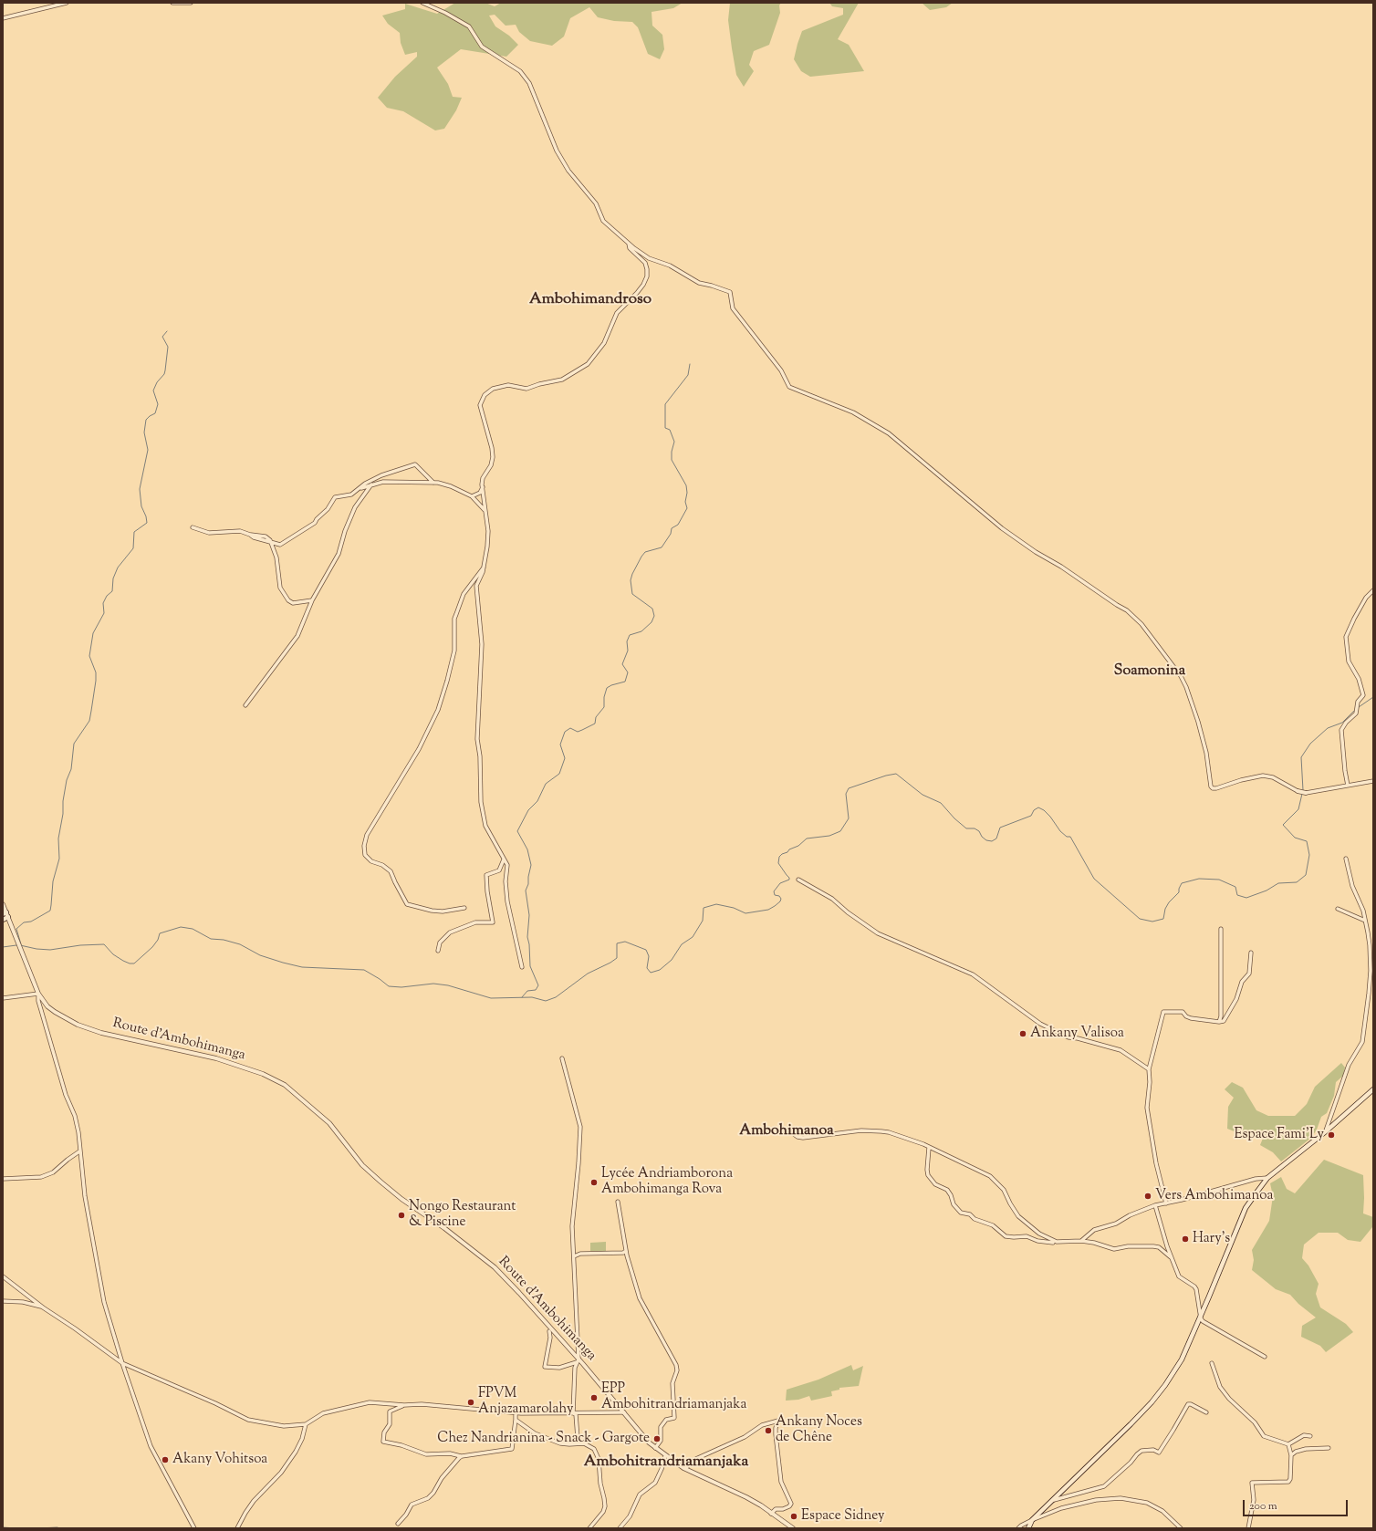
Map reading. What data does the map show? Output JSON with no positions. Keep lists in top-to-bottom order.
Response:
{
  "streets": {
    "street": ["Route d'Ambohimanga"]
  },
  "districts": [
    "Ambohimandroso",
    "Soamonina",
    "Ambohimanoa",
    "Ambohitrandriamanjaka"
  ],
  "places": [
    "Ankany Valisoa",
    "Espace Fami'Ly",
    "Lycée Andriamborona Ambohimanga Rova",
    "Vers Ambohimanoa",
    "Nongo Restaurant & Piscine",
    "Hary's",
    "EPP Ambohitrandriamanjaka",
    "FPVM Anjazamarolahy",
    "Ankany Noces de Chêne",
    "Chez Nandrianina - Snack - Gargote",
    "Akany Vohitsoa",
    "Espace Sidney"
  ],
  "scale_bar": "200 m"
}
